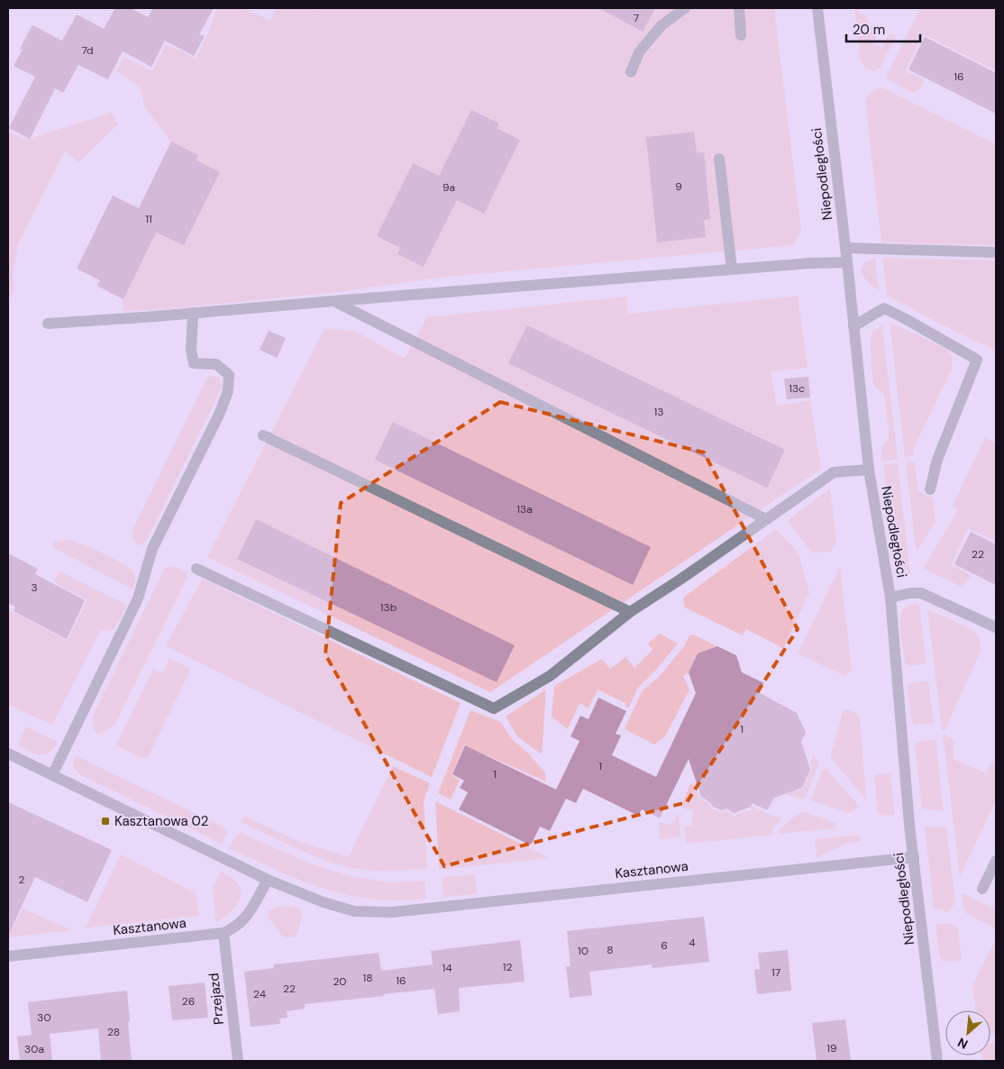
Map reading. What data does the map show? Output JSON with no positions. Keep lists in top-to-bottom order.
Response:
{
  "streets": {
    "street": ["Niepodległości", "Kasztanowa", "Przejazd"]
  },
  "crossings": [
    ["Niepodległości", "Kasztanowa"],
    ["Kasztanowa", "Przejazd"]
  ],
  "places": {
    "transit": ["Kasztanowa 02"]
  },
  "house_numbers": [
    "7",
    "7d",
    "16",
    "9",
    "9a",
    "11",
    "13c",
    "13",
    "13a",
    "22",
    "3",
    "13b",
    "1",
    "1",
    "1",
    "2",
    "4",
    "6",
    "8",
    "10",
    "12",
    "14",
    "17",
    "18",
    "16",
    "20",
    "22",
    "24",
    "26",
    "30",
    "28",
    "19",
    "30a"
  ],
  "scale_bar": "20 m",
  "north": "bottom left"
}
